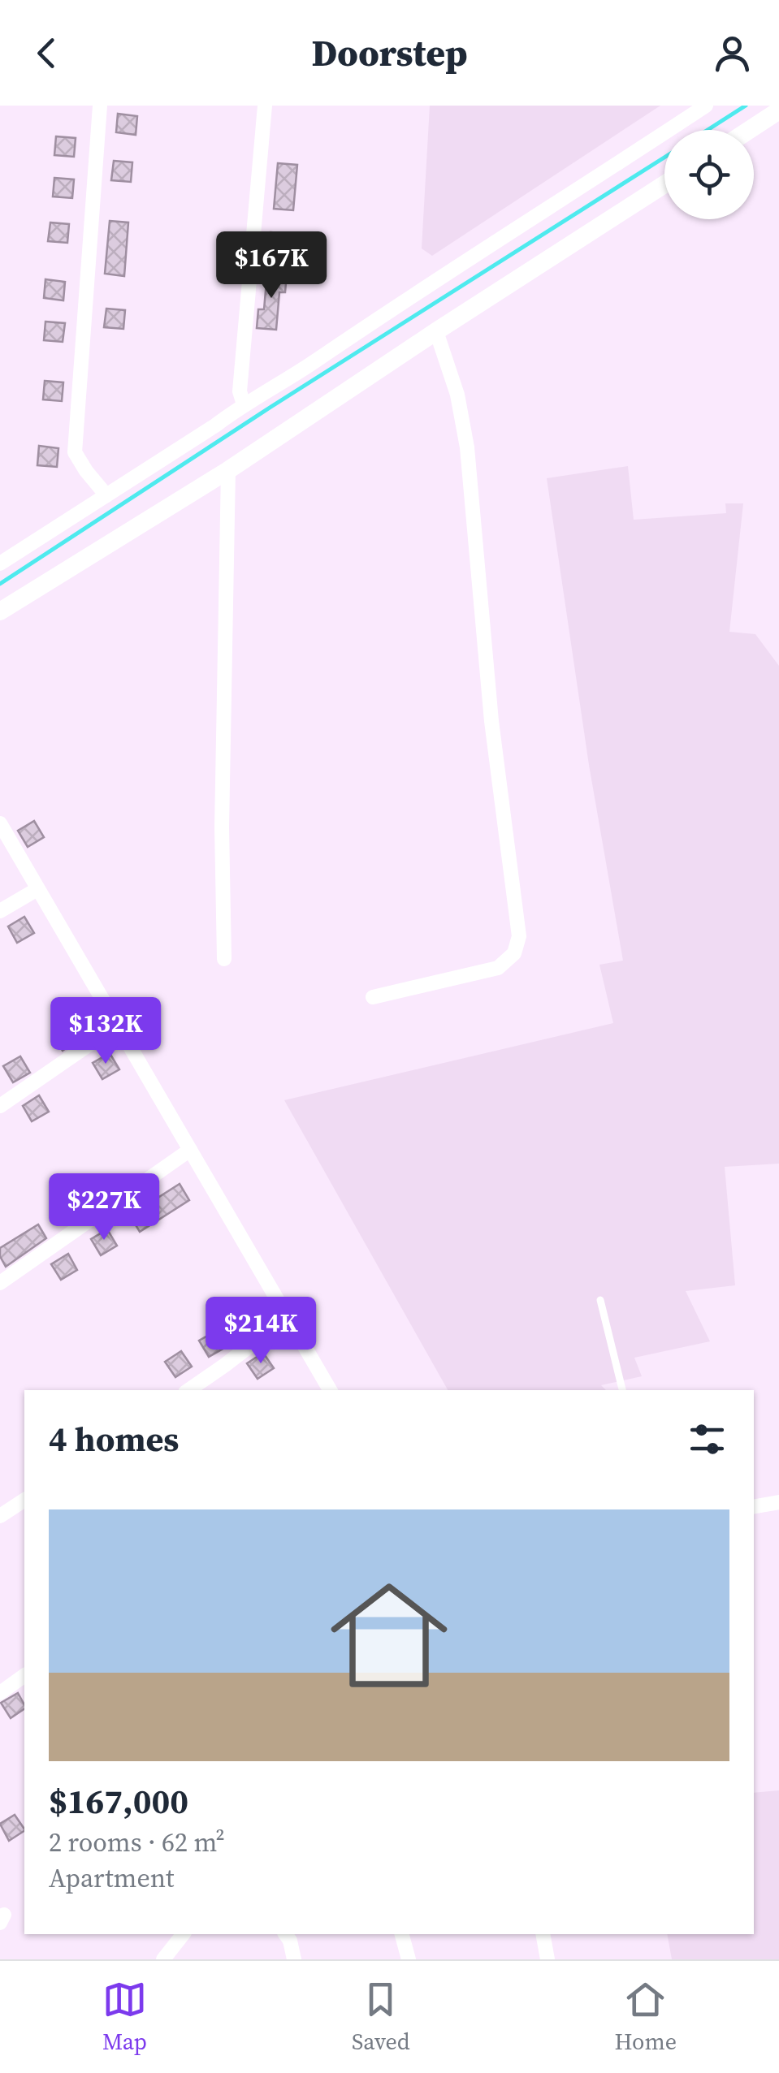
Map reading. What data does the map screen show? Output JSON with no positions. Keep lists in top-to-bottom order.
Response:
{
  "page": {
    "header": "Doorstep",
    "price": [
      "$167K",
      "$132K",
      "$227K",
      "$214K"
    ],
    "heading": "4 homes",
    "list": [
      {
        "name": "$167,000",
        "note": "2 rooms · 62 m² · Apartment"
      }
    ],
    "tabs": ["Map", "Saved", "Home"]
  }
}
